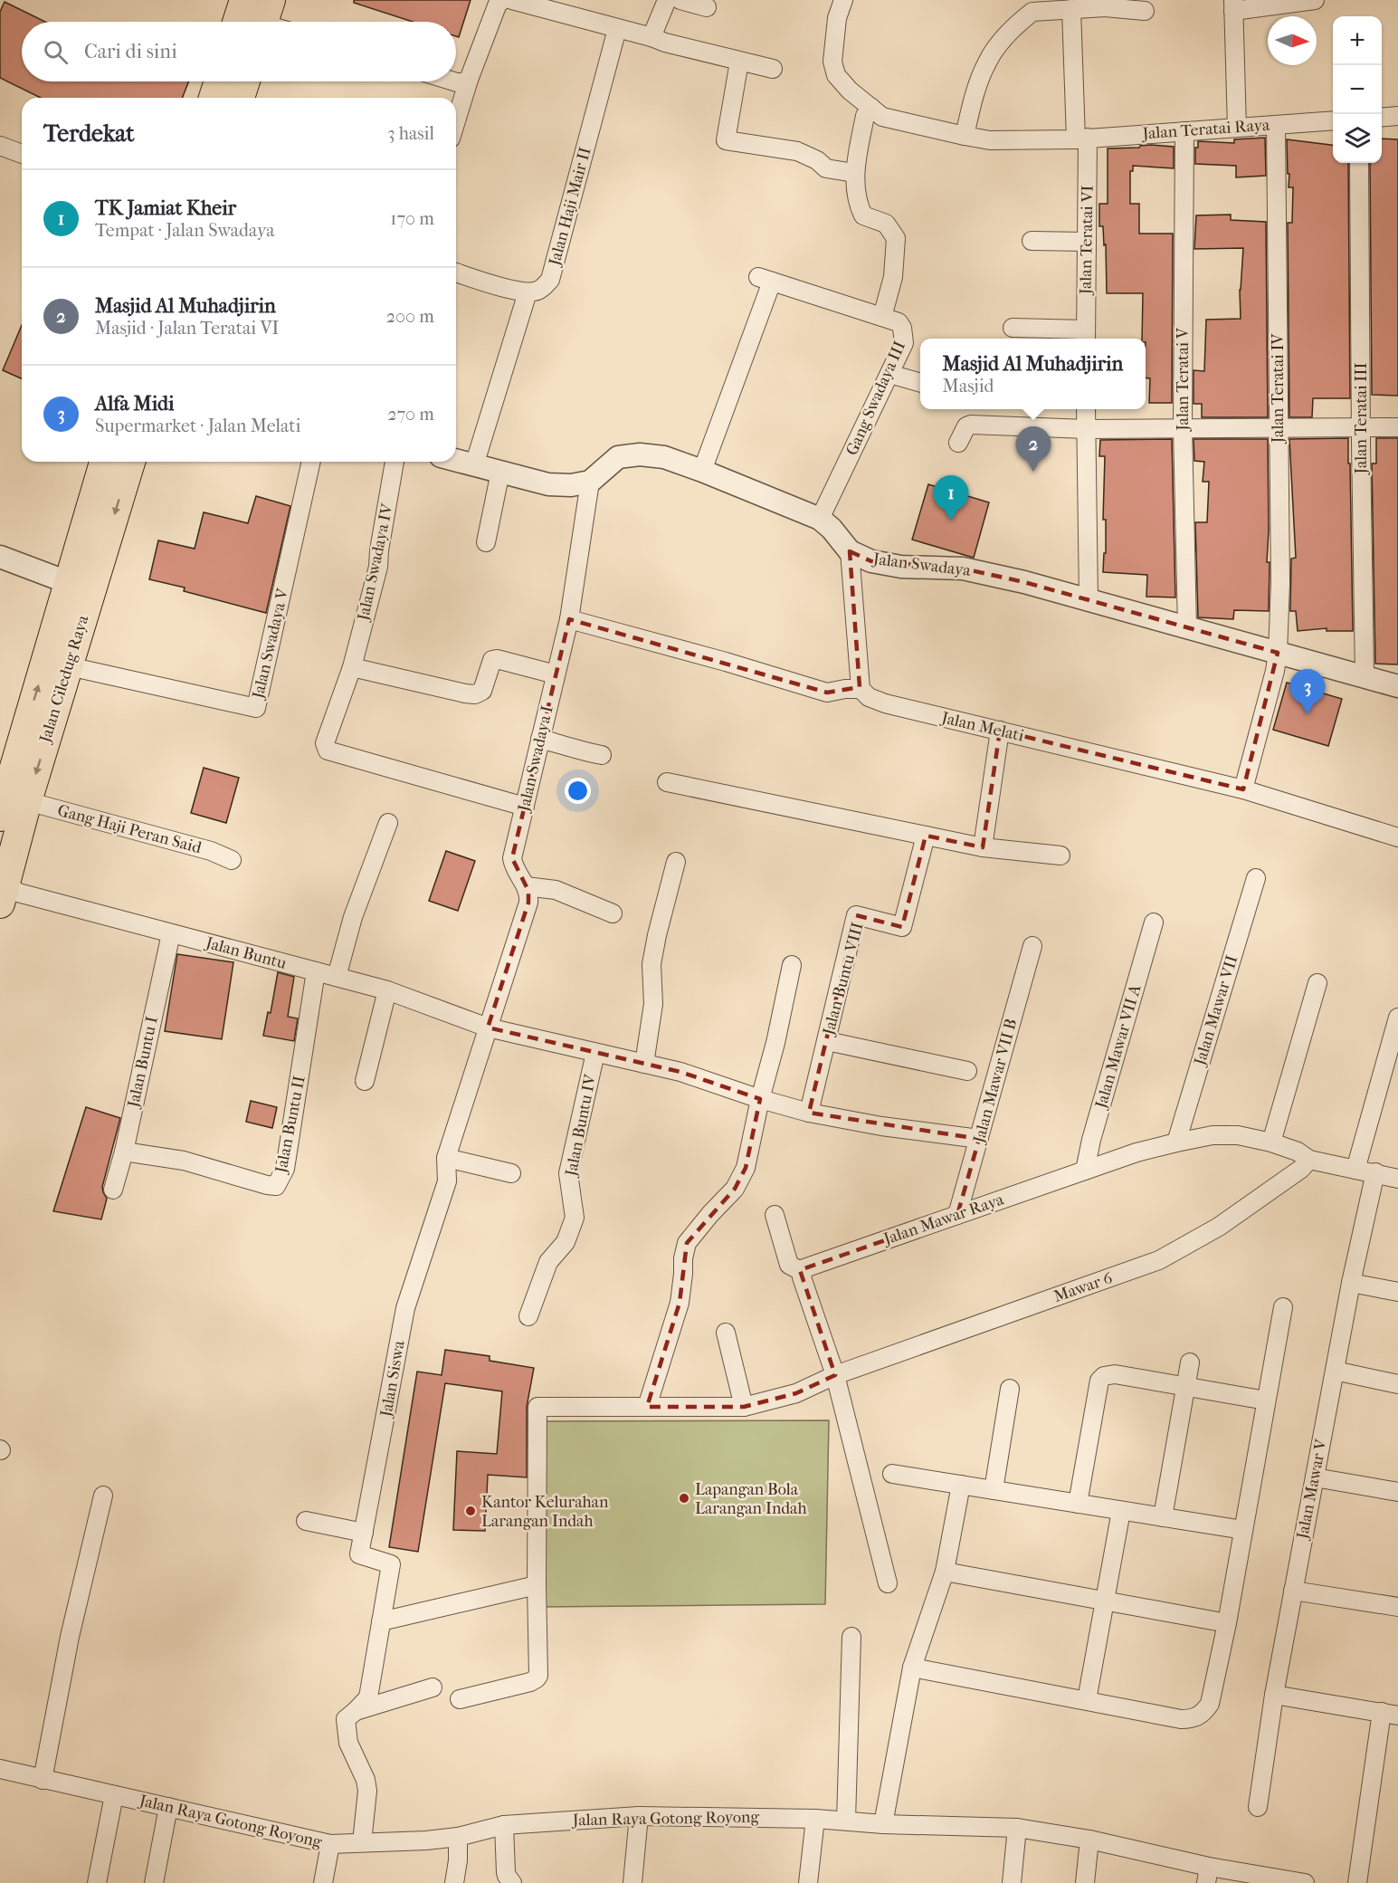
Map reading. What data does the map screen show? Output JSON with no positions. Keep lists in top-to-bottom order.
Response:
{
  "streets": {
    "main road": ["Jalan Ciledug Raya"],
    "street": [
      "Jalan Teratai Raya",
      "Jalan Haji Mair II",
      "Jalan Teratai VI",
      "Jalan Teratai V",
      "Jalan Teratai IV",
      "Gang Swadaya III",
      "Jalan Teratai III",
      "Jalan Swadaya IV",
      "Jalan Swadaya",
      "Jalan Swadaya V",
      "Jalan Melati",
      "Jalan Swadaya I",
      "Gang Haji Peran Said",
      "Jalan Buntu",
      "Jalan Buntu VIII",
      "Jalan Mawar VII",
      "Jalan Mawar VII A",
      "Jalan Buntu I",
      "Jalan Mawar VII B",
      "Jalan Buntu II",
      "Jalan Buntu IV",
      "Jalan Mawar Raya",
      "Mawar 6",
      "Jalan Siswa",
      "Jalan Mawar V",
      "Jalan Raya Gotong Royong"
    ]
  },
  "crossings": [
    ["Jalan Teratai Raya", "Jalan Teratai VI"],
    ["Jalan Teratai Raya", "Jalan Teratai V"],
    ["Jalan Teratai Raya", "Jalan Teratai IV"],
    ["Jalan Teratai V", "Jalan Swadaya"],
    ["Jalan Teratai IV", "Jalan Swadaya"],
    ["Gang Swadaya III", "Jalan Swadaya"],
    ["Jalan Teratai III", "Jalan Swadaya"],
    ["Jalan Swadaya IV", "Jalan Swadaya I"],
    ["Jalan Swadaya", "Jalan Swadaya I"],
    ["Jalan Swadaya V", "Jalan Ciledug Raya"],
    ["Jalan Ciledug Raya", "Gang Haji Peran Said"],
    ["Jalan Ciledug Raya", "Jalan Buntu"],
    ["Jalan Swadaya I", "Jalan Buntu"],
    ["Jalan Swadaya I", "Jalan Siswa"],
    ["Jalan Buntu", "Jalan Buntu VIII"],
    ["Jalan Buntu", "Jalan Buntu I"],
    ["Jalan Buntu", "Jalan Mawar VII B"],
    ["Jalan Buntu", "Jalan Buntu II"],
    ["Jalan Buntu", "Jalan Buntu IV"],
    ["Jalan Buntu", "Jalan Siswa"],
    ["Jalan Mawar VII", "Jalan Mawar Raya"],
    ["Jalan Mawar VII A", "Jalan Mawar Raya"],
    ["Jalan Buntu I", "Jalan Buntu II"],
    ["Jalan Mawar VII B", "Jalan Mawar Raya"],
    ["Jalan Mawar Raya", "Mawar 6"],
    ["Jalan Mawar Raya", "Jalan Mawar V"],
    ["Jalan Siswa", "Jalan Raya Gotong Royong"]
  ],
  "places": ["Lapangan Bola Larangan Indah", "Kantor Kelurahan Larangan Indah"],
  "north": "right",
  "page": {
    "map_buttons": ["+", "−"],
    "search": "Cari di sini",
    "heading": ["Terdekat", "3 hasil"],
    "list": [
      {
        "mark": "1",
        "name": "TK Jamiat Kheir",
        "note": "Tempat · Jalan Swadaya",
        "value": "170 m"
      },
      {
        "mark": "2",
        "name": "Masjid Al Muhadjirin",
        "note": "Masjid · Jalan Teratai VI",
        "value": "200 m"
      },
      {
        "mark": "3",
        "name": "Alfa Midi",
        "note": "Supermarket · Jalan Melati",
        "value": "270 m"
      }
    ],
    "popup": ["Masjid Al Muhadjirin", "Masjid"],
    "pins": ["2", "1", "3"]
  }
}
